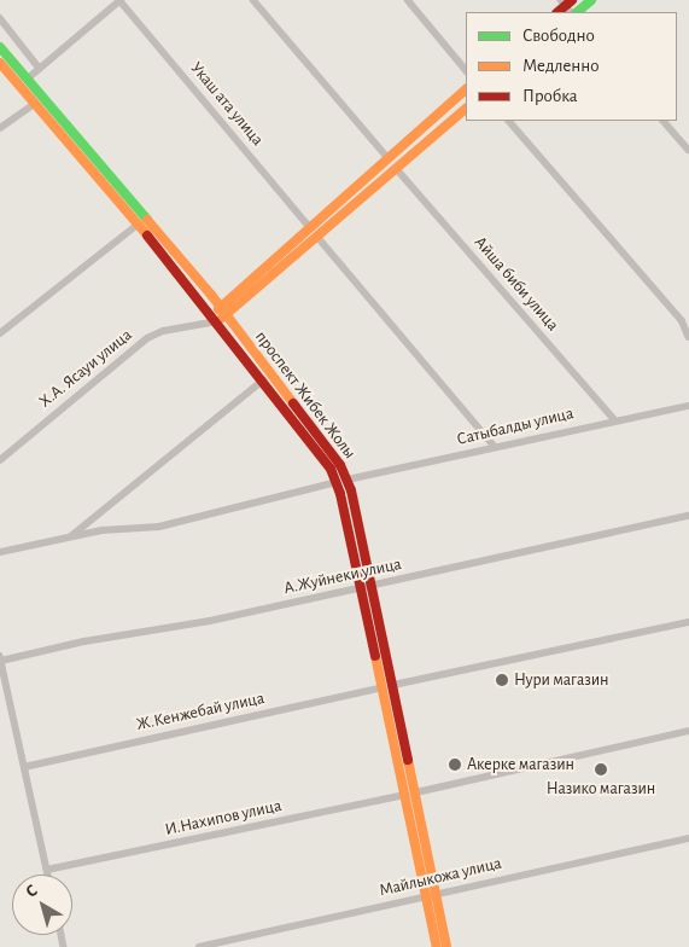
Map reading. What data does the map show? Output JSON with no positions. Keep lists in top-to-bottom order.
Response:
{
  "streets": {
    "street": [
      "Укаш ата улица",
      "Айша биби улица",
      "Х.А. Ясауи улица",
      "проспект Жибек Жолы",
      "Сатыбалды улица",
      "А.Жуйнеки улица",
      "Ж.Кенжебай улица",
      "И.Нахипов улица",
      "Майлыкожа улица"
    ]
  },
  "crossings": [
    ["Айша биби улица", "Сатыбалды улица"],
    ["Х.А. Ясауи улица", "проспект Жибек Жолы"],
    ["проспект Жибек Жолы", "Сатыбалды улица"],
    ["проспект Жибек Жолы", "А.Жуйнеки улица"],
    ["проспект Жибек Жолы", "Ж.Кенжебай улица"],
    ["проспект Жибек Жолы", "И.Нахипов улица"],
    ["проспект Жибек Жолы", "Майлыкожа улица"]
  ],
  "places": ["Нури магазин", "Акерке магазин", "Назико магазин"],
  "legend": ["Свободно", "Медленно", "Пробка"],
  "north": "top left"
}
